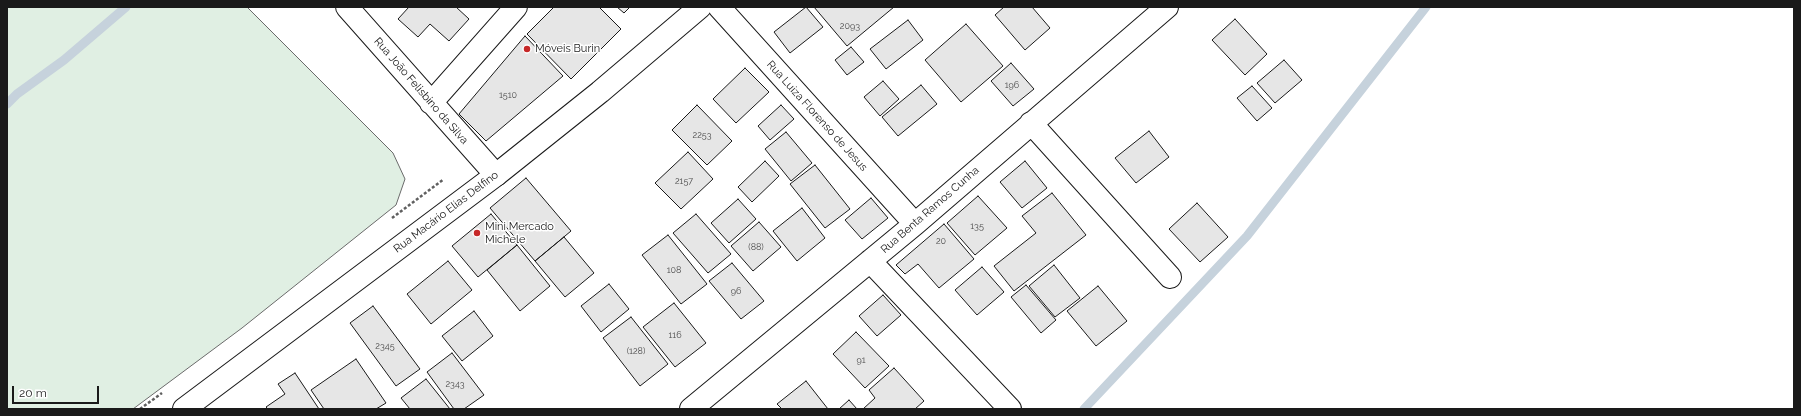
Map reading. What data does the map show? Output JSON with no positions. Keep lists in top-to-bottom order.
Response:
{
  "streets": {
    "street": [
      "Rua João Felisbino da Silva",
      "Rua Luiza Florenso de Jesus",
      "Rua Benta Ramos Cunha",
      "Rua Macário Elias Delfino"
    ]
  },
  "crossings": [
    ["Rua João Felisbino da Silva", "Rua Macário Elias Delfino"],
    ["Rua Luiza Florenso de Jesus", "Rua Benta Ramos Cunha"]
  ],
  "places": ["Móveis Burin", "Mini Mercado Michele"],
  "house_numbers": [
    "2093",
    "196",
    "1510",
    "2253",
    "2157",
    "135",
    "20",
    "(88)",
    "108",
    "96",
    "116",
    "2345",
    "(128)",
    "91",
    "2343"
  ],
  "scale_bar": "20 m"
}
